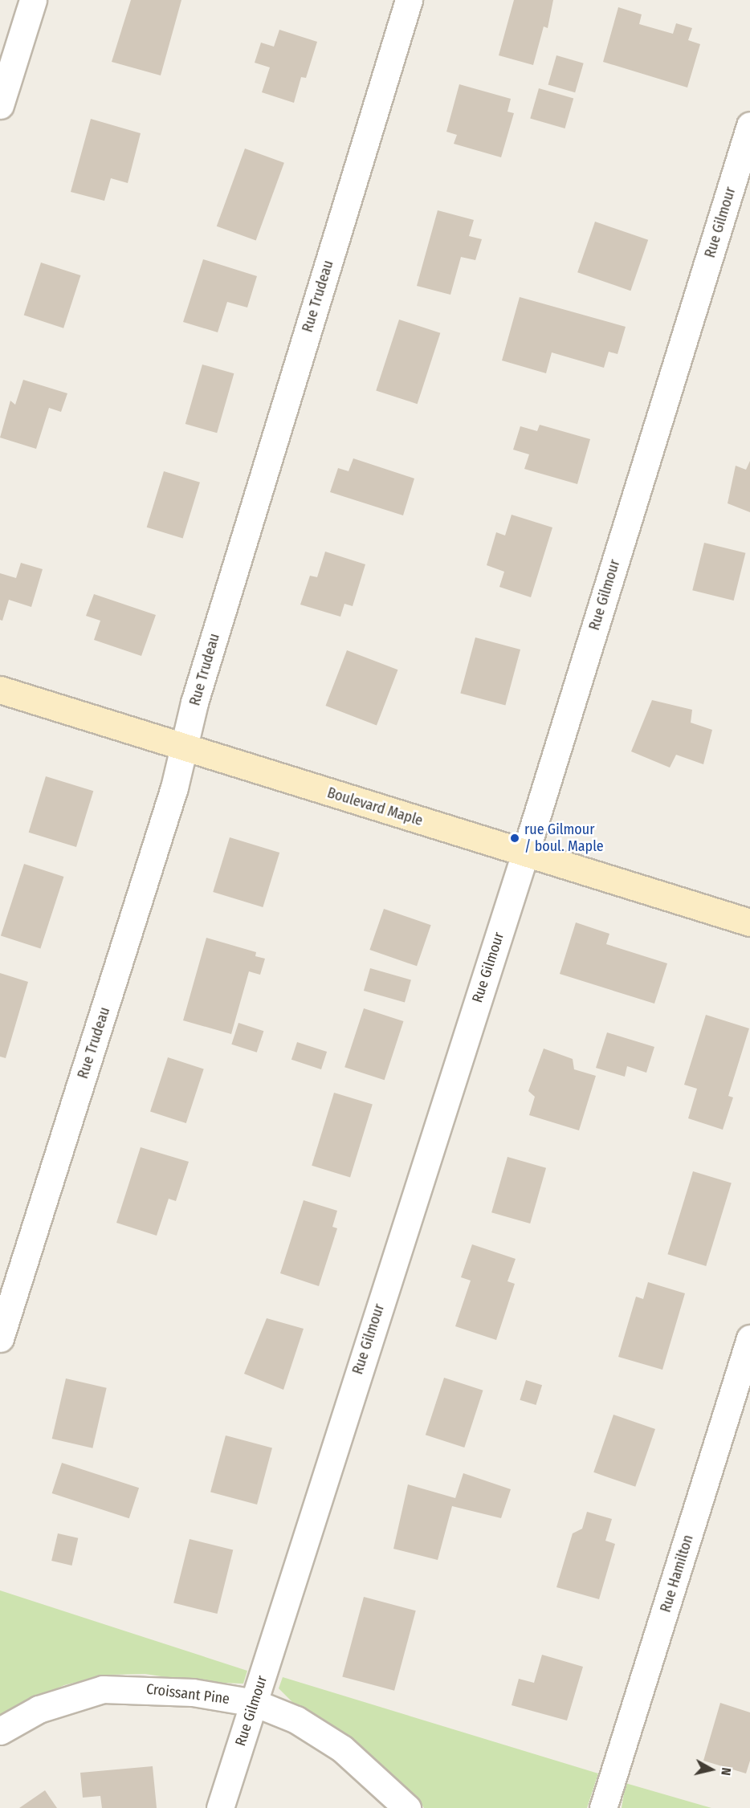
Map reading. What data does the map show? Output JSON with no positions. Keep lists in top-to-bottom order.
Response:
{
  "streets": {
    "street": [
      "Rue Gilmour",
      "Rue Trudeau",
      "Boulevard Maple",
      "Rue Hamilton",
      "Croissant Pine"
    ]
  },
  "crossings": [
    ["Rue Gilmour", "Boulevard Maple"],
    ["Rue Gilmour", "Croissant Pine"],
    ["Rue Trudeau", "Boulevard Maple"]
  ],
  "places": ["rue Gilmour / boul. Maple"],
  "north": "right"
}
